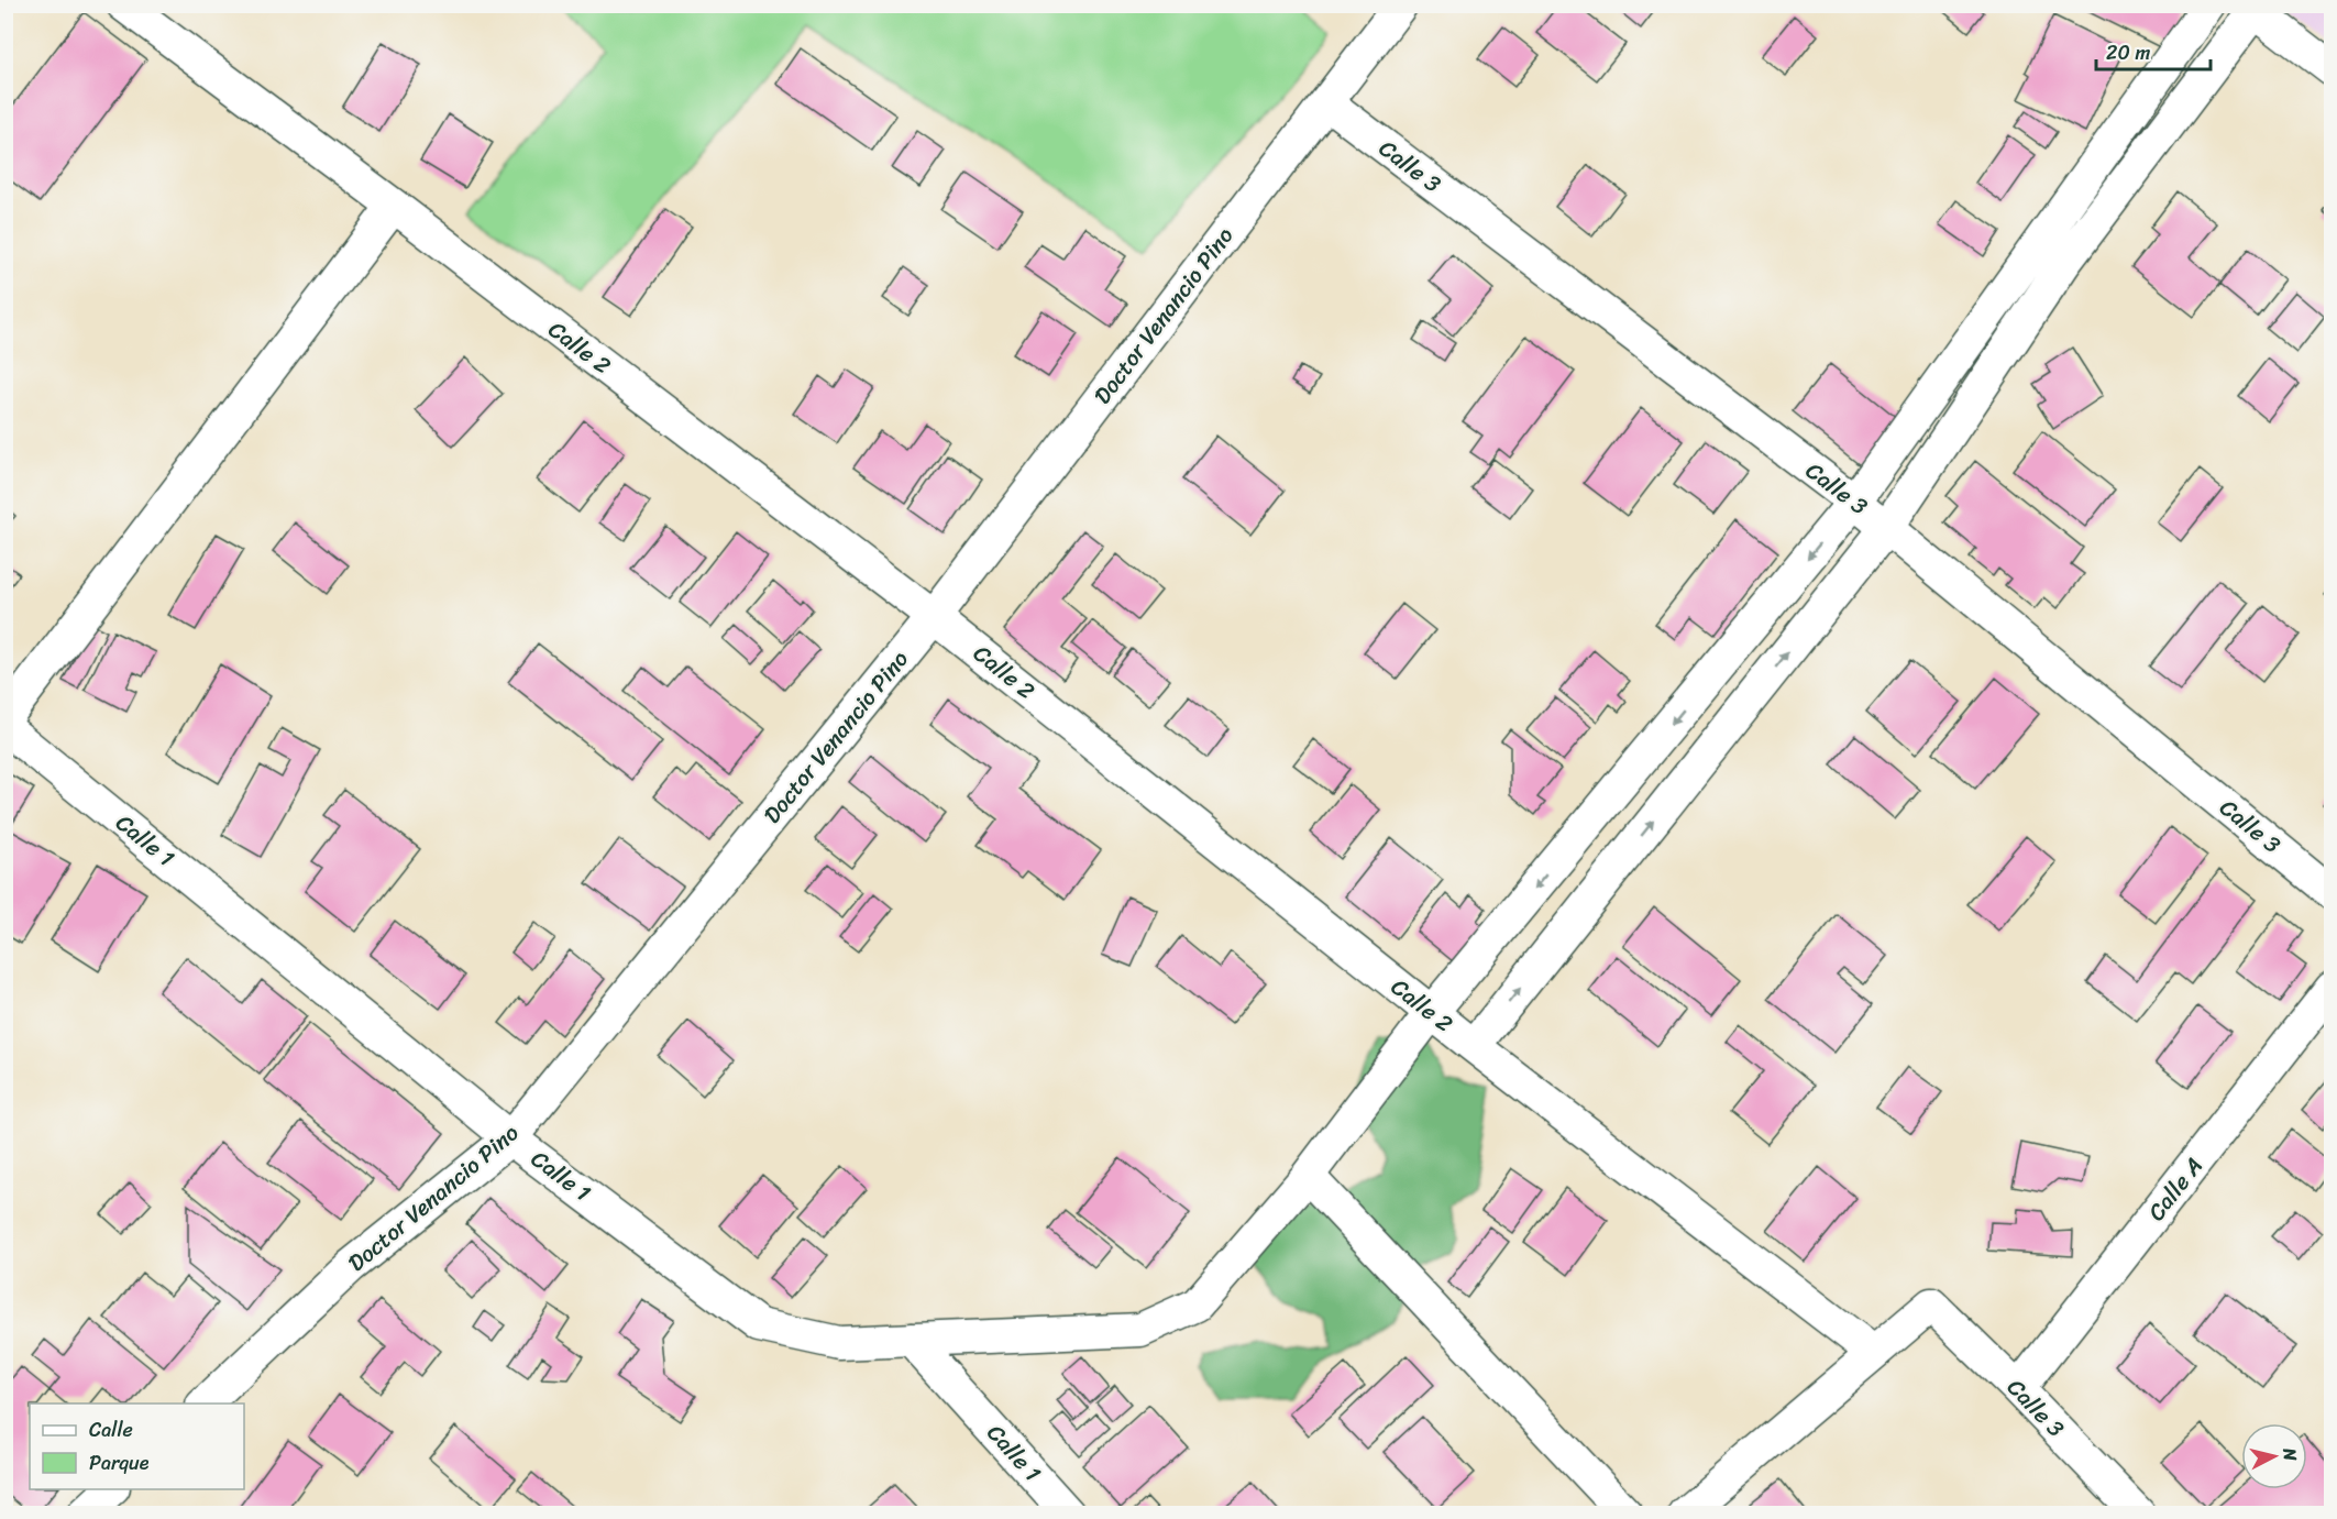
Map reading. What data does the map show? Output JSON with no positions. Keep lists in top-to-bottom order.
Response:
{
  "streets": {
    "street": [
      "Calle 3",
      "Doctor Venancio Pino",
      "Calle 2",
      "Calle 1",
      "Calle A"
    ]
  },
  "crossings": [
    ["Calle 3", "Doctor Venancio Pino"],
    ["Calle 3", "Calle 2"],
    ["Calle 3", "Calle A"],
    ["Doctor Venancio Pino", "Calle 2"],
    ["Doctor Venancio Pino", "Calle 1"]
  ],
  "legend": ["Calle", "Parque"],
  "scale_bar": "20 m",
  "north": "right"
}
